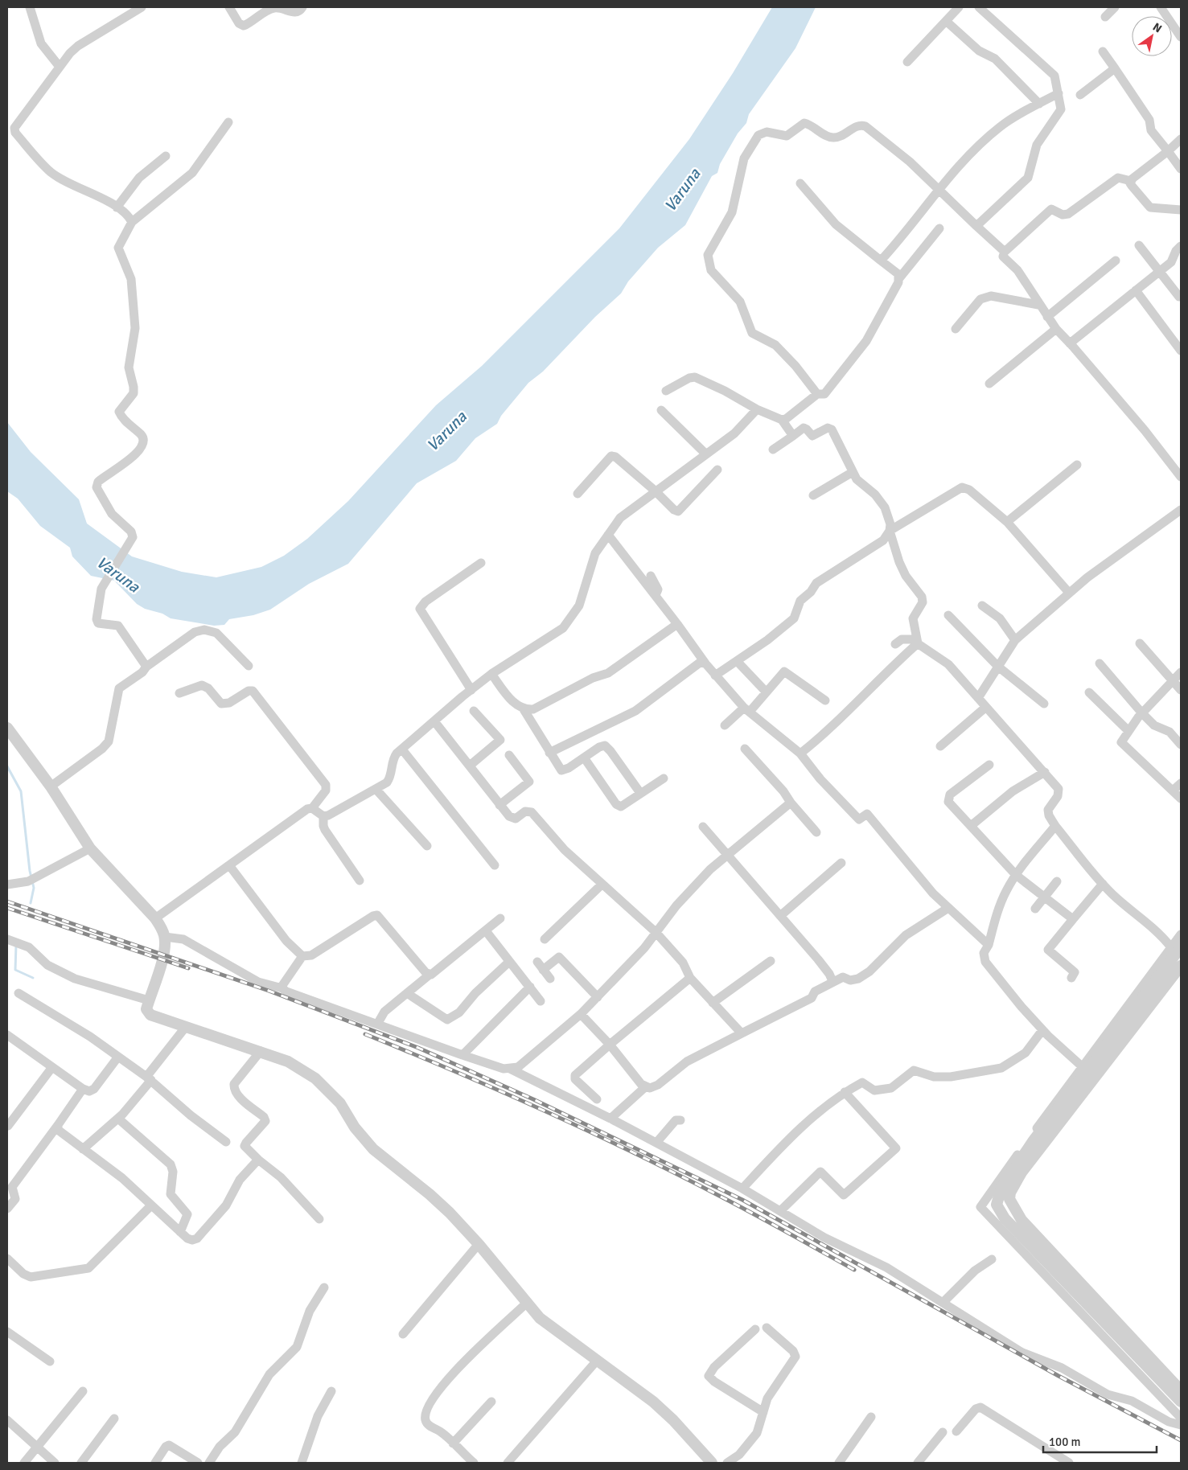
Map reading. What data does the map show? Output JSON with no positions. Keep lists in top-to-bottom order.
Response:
{
  "water": ["Varuna"],
  "scale_bar": "100 m",
  "north": "top right"
}
